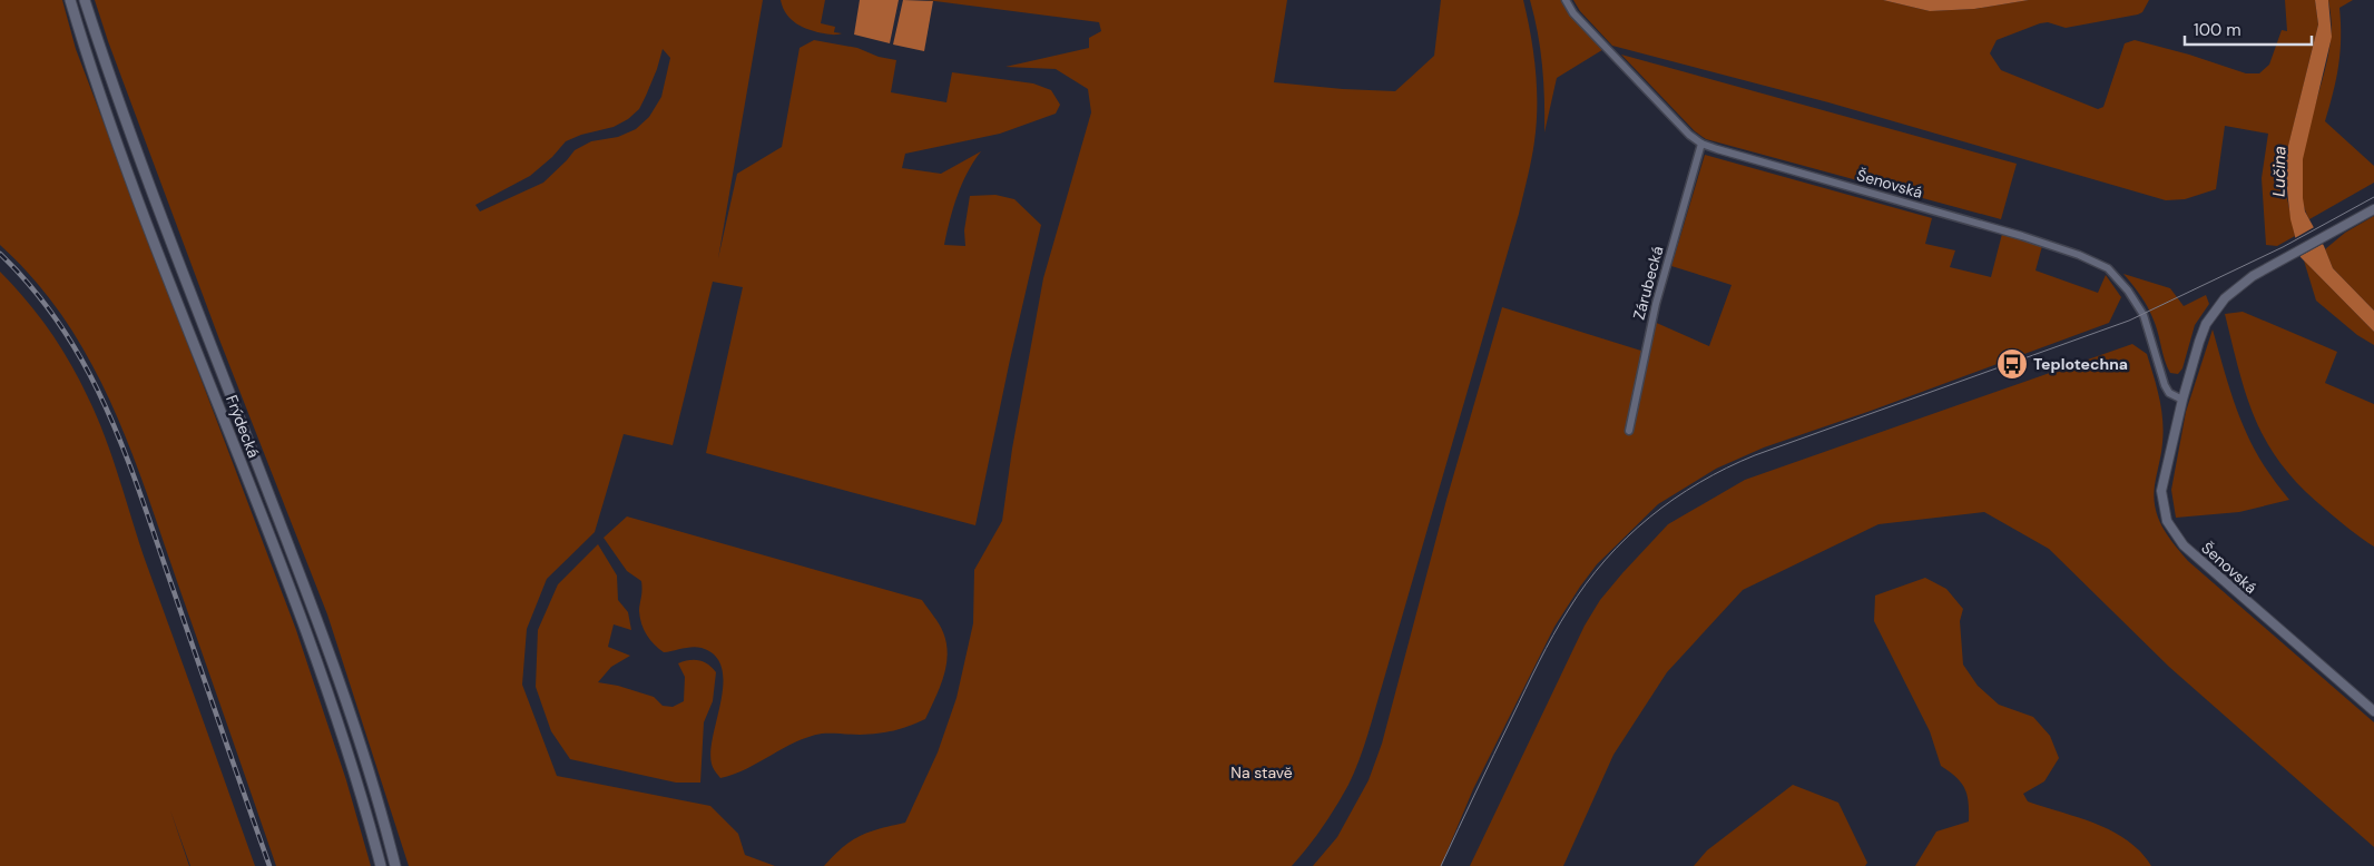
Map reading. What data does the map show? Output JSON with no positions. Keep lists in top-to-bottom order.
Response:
{
  "streets": {
    "main road": ["Frýdecká"],
    "street": ["Šenovská", "Zárubecká"]
  },
  "crossings": [
    ["Šenovská", "Zárubecká"]
  ],
  "water": ["Lučina"],
  "parks": ["Na stavě"],
  "places": {
    "bus stop": ["Teplotechna"]
  },
  "scale_bar": "100 m"
}
